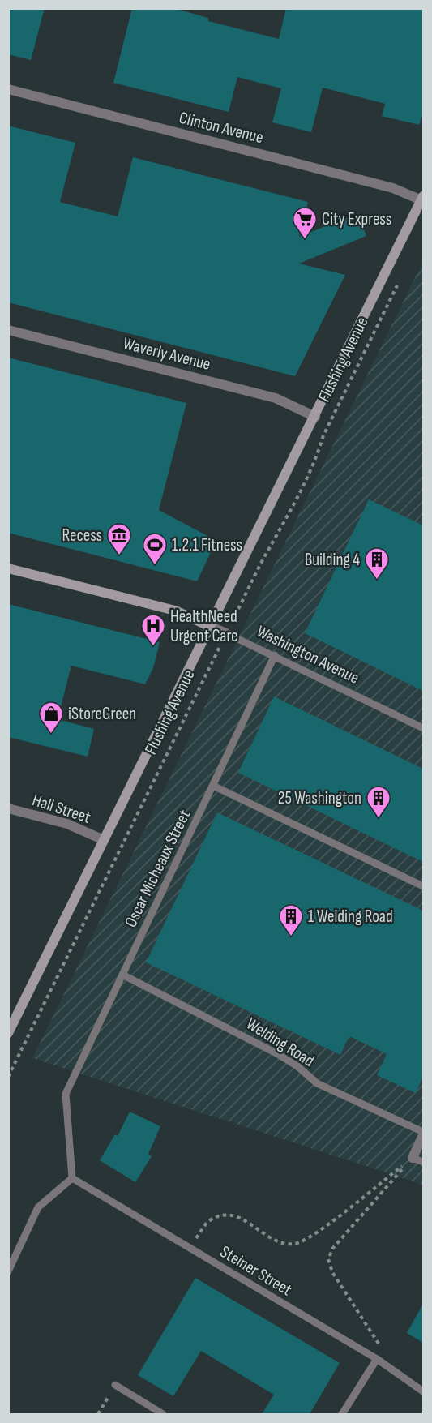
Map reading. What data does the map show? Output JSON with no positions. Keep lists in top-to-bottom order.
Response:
{
  "streets": {
    "main road": ["Flushing Avenue", "Washington Avenue"],
    "street": ["Clinton Avenue", "Waverly Avenue", "Hall Street"],
    "lane": ["Oscar Micheaux Street", "Welding Road", "Steiner Street"]
  },
  "crossings": [
    ["Clinton Avenue", "Flushing Avenue"],
    ["Waverly Avenue", "Flushing Avenue"],
    ["Flushing Avenue", "Washington Avenue"],
    ["Flushing Avenue", "Hall Street"],
    ["Washington Avenue", "Oscar Micheaux Street"],
    ["Oscar Micheaux Street", "Welding Road"],
    ["Oscar Micheaux Street", "Steiner Street"]
  ],
  "places": {
    "supermarket": ["City Express"],
    "museum": ["Recess"],
    "sports": ["1.2.1 Fitness"],
    "building": ["Building 4", "25 Washington", "1 Welding Road"],
    "hospital": ["HealthNeed Urgent Care"],
    "shop": ["iStoreGreen"]
  }
}
